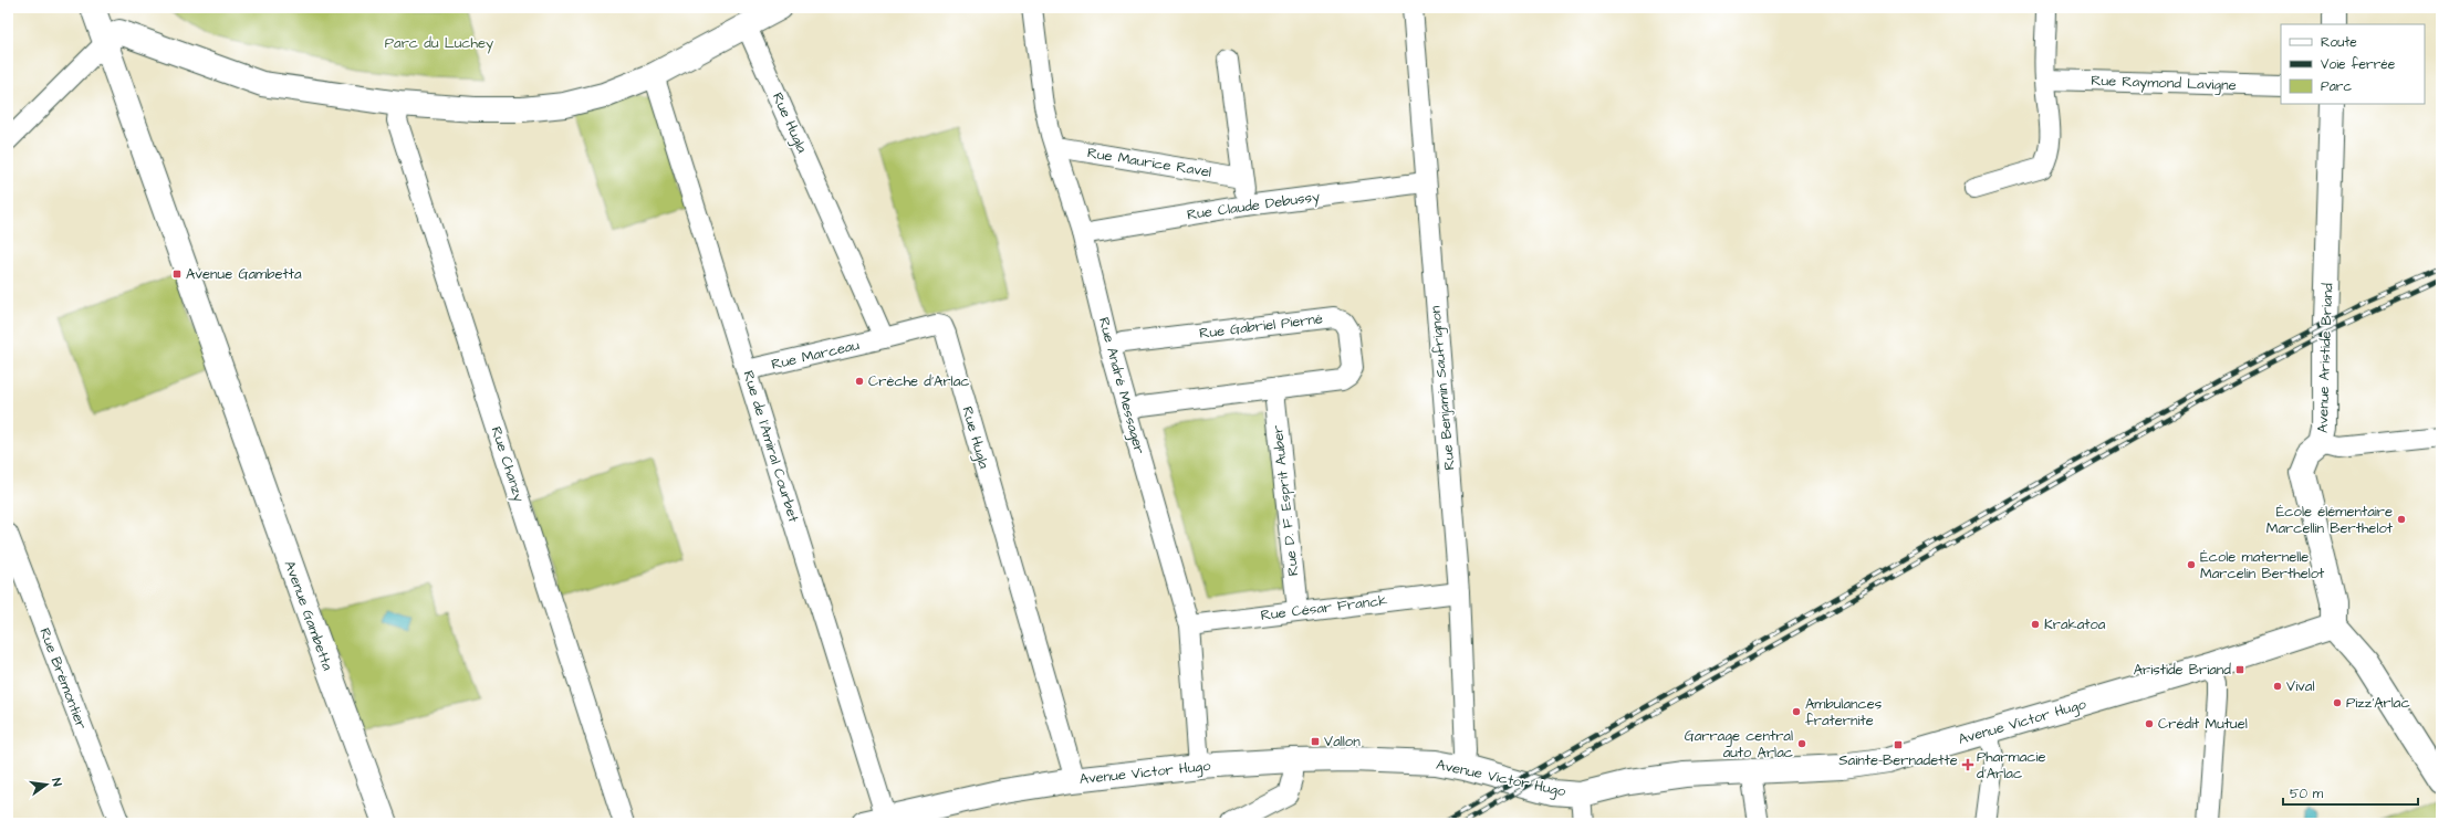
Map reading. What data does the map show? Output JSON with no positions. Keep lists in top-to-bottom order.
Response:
{
  "streets": {
    "street": [
      "Rue Raymond Lavigne",
      "Rue Hugla",
      "Rue Maurice Ravel",
      "Rue Claude Debussy",
      "Rue Gabriel Pierné",
      "Rue Marceau",
      "Avenue Aristide Briand",
      "Rue André Messager",
      "Rue Benjamin Saufrignon",
      "Rue de l'Amiral Courbet",
      "Rue Chanzy",
      "Rue D. F. Esprit Auber",
      "Rue César Franck",
      "Avenue Gambetta",
      "Rue Brémontier",
      "Avenue Victor Hugo"
    ]
  },
  "crossings": [
    ["Rue Hugla", "Rue Marceau"],
    ["Rue Hugla", "Avenue Victor Hugo"],
    ["Rue Maurice Ravel", "Rue André Messager"],
    ["Rue Claude Debussy", "Rue André Messager"],
    ["Rue Claude Debussy", "Rue Benjamin Saufrignon"],
    ["Rue Gabriel Pierné", "Rue André Messager"],
    ["Rue Gabriel Pierné", "Rue D. F. Esprit Auber"],
    ["Rue Marceau", "Rue de l'Amiral Courbet"],
    ["Avenue Aristide Briand", "Avenue Victor Hugo"],
    ["Rue André Messager", "Rue César Franck"],
    ["Rue André Messager", "Avenue Victor Hugo"],
    ["Rue Benjamin Saufrignon", "Rue César Franck"],
    ["Rue Benjamin Saufrignon", "Avenue Victor Hugo"],
    ["Rue de l'Amiral Courbet", "Avenue Victor Hugo"],
    ["Rue D. F. Esprit Auber", "Rue César Franck"]
  ],
  "parks": ["Parc du Luchey"],
  "places": {
    "transit": [
      "Avenue Gambetta",
      "Aristide Briand",
      "Vallon",
      "Sainte-Bernadette"
    ],
    "other": [
      "Crèche d'Arlac",
      "École élémentaire Marcellin Berthelot",
      "École maternelle Marcelin Berthelot",
      "Krakatoa",
      "Vival",
      "Pizz'Arlac",
      "Ambulances fraternite",
      "Crédit Mutuel",
      "Garrage central auto Arlac"
    ],
    "health": ["Pharmacie d'Arlac"]
  },
  "legend": ["Route", "Voie ferrée", "Parc"],
  "scale_bar": "50 m",
  "north": "right"
}
